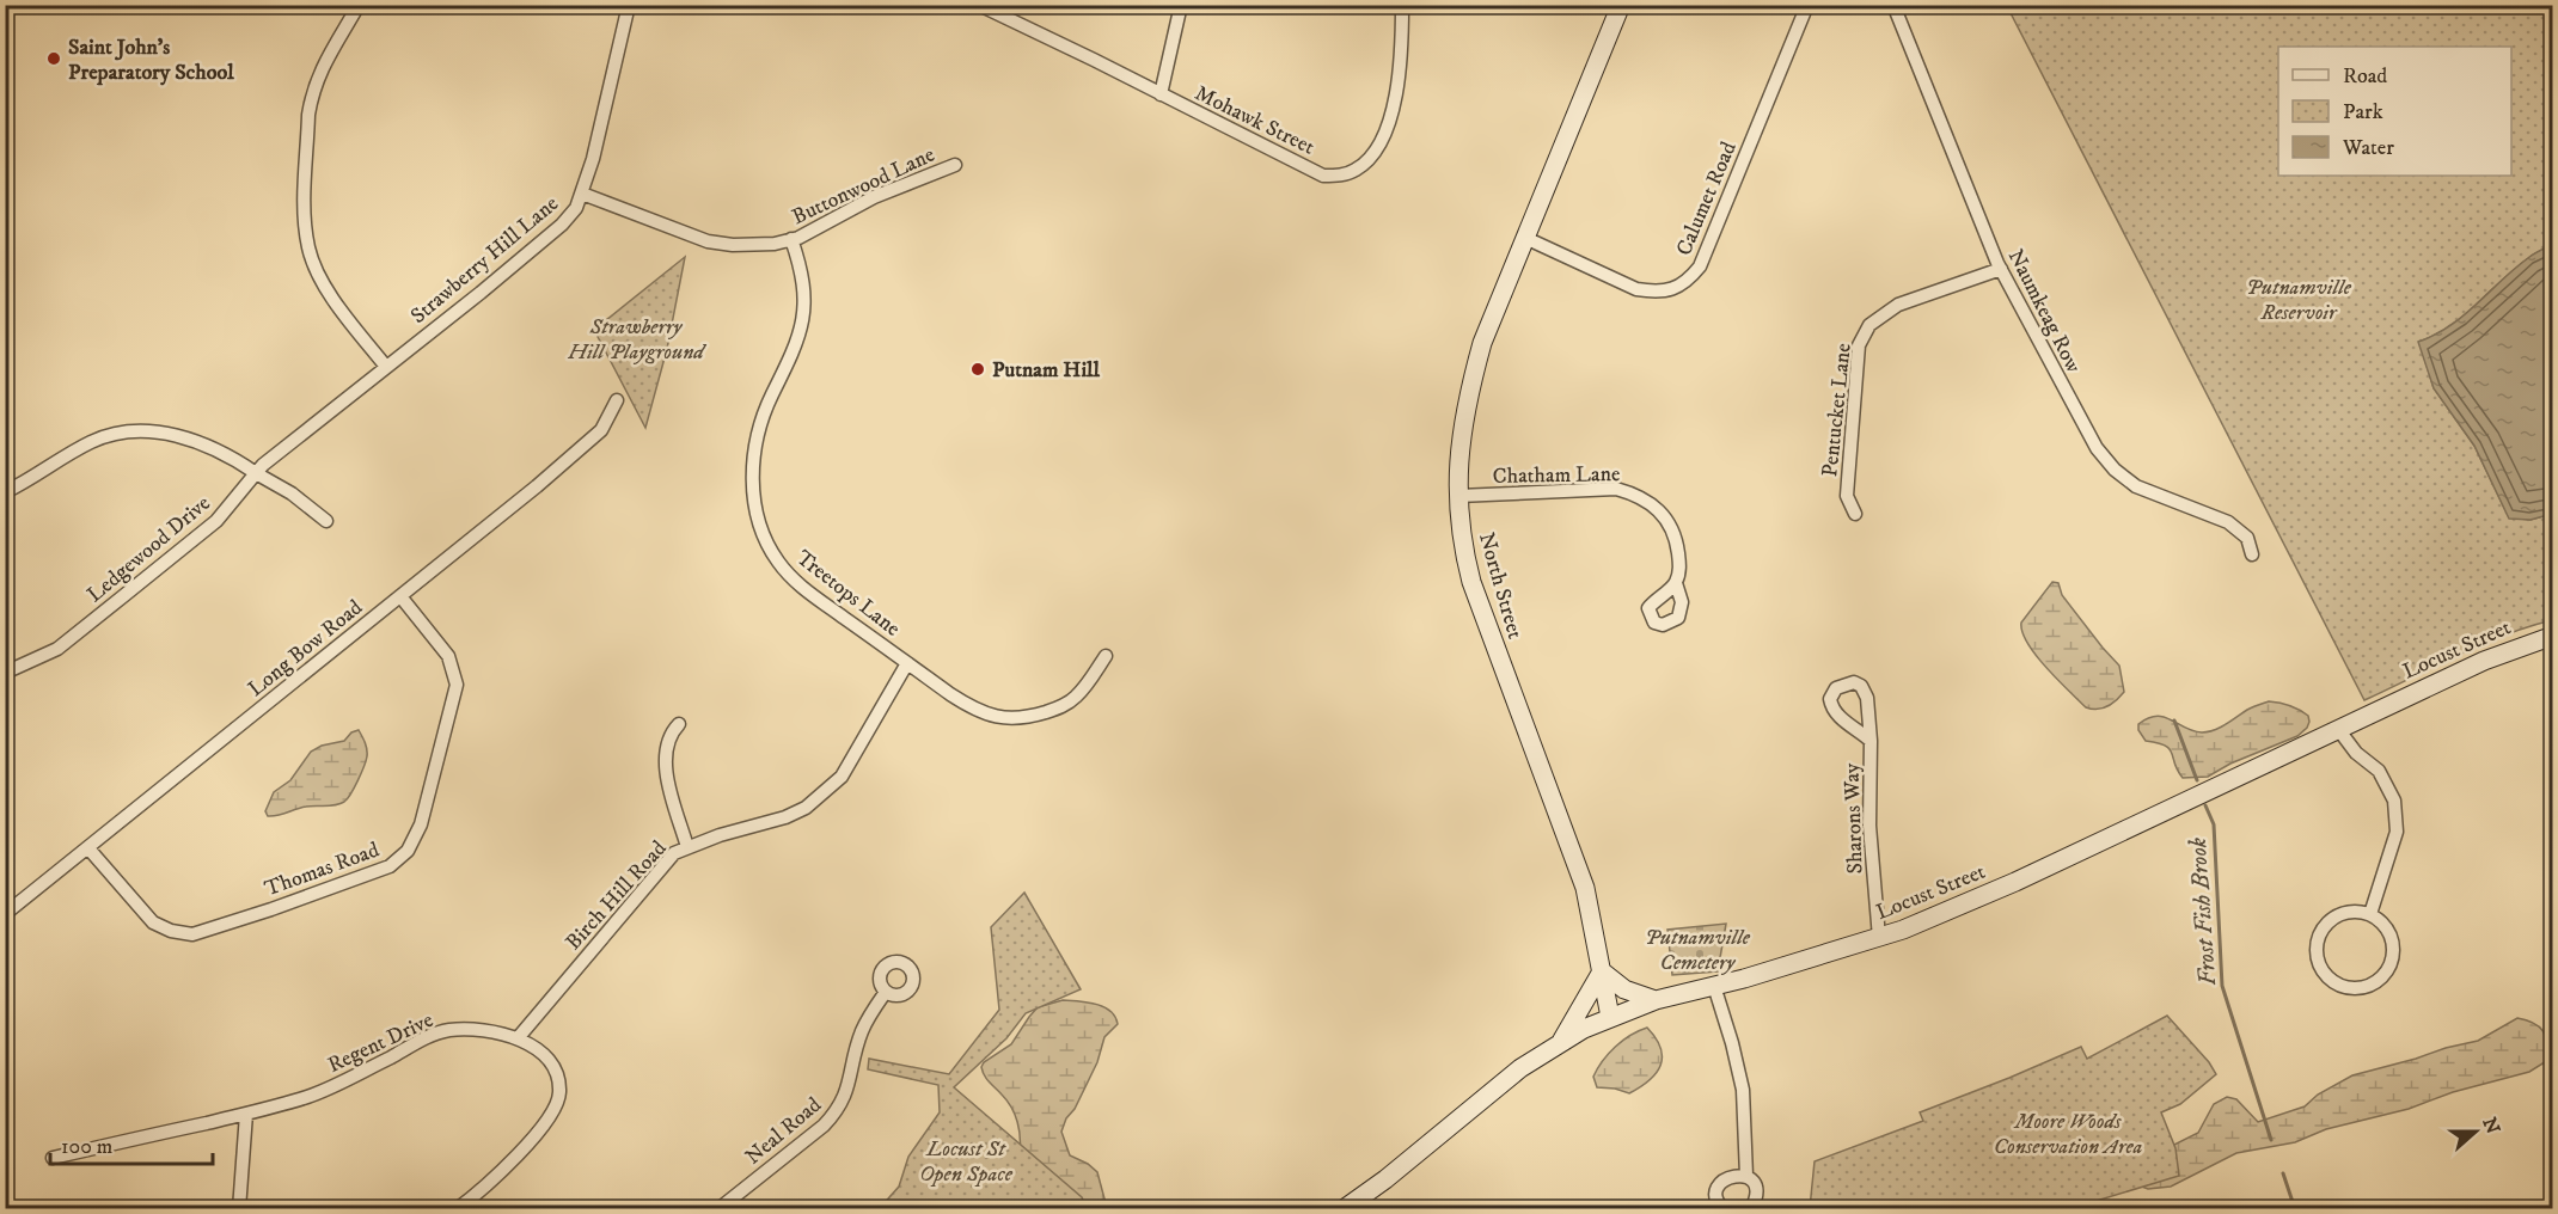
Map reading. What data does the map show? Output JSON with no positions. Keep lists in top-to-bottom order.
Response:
{
  "streets": {
    "main road": ["North Street", "Locust Street"],
    "street": [
      "Mohawk Street",
      "Buttonwood Lane",
      "Calumet Road",
      "Strawberry Hill Lane",
      "Naumkeag Row",
      "Pentucket Lane",
      "Chatham Lane",
      "Ledgewood Drive",
      "Treetops Lane",
      "Long Bow Road",
      "Sharons Way",
      "Thomas Road",
      "Birch Hill Road",
      "Regent Drive",
      "Neal Road"
    ]
  },
  "crossings": [
    ["Buttonwood Lane", "Strawberry Hill Lane"],
    ["Buttonwood Lane", "Treetops Lane"],
    ["Calumet Road", "North Street"],
    ["Strawberry Hill Lane", "Ledgewood Drive"],
    ["Naumkeag Row", "Pentucket Lane"],
    ["Chatham Lane", "North Street"],
    ["North Street", "Locust Street"],
    ["Treetops Lane", "Birch Hill Road"],
    ["Long Bow Road", "Thomas Road"],
    ["Locust Street", "Sharons Way"],
    ["Birch Hill Road", "Regent Drive"]
  ],
  "water": ["Frost Fish Brook"],
  "parks": [
    "Putnamville Reservoir",
    "Strawberry Hill Playground",
    "Putnamville Cemetery",
    "Moore Woods Conservation Area",
    "Locust St Open Space"
  ],
  "places": ["Saint John's Preparatory School", "Putnam Hill"],
  "legend": ["Road", "Park", "Water"],
  "scale_bar": "100 m",
  "north": "right"
}
